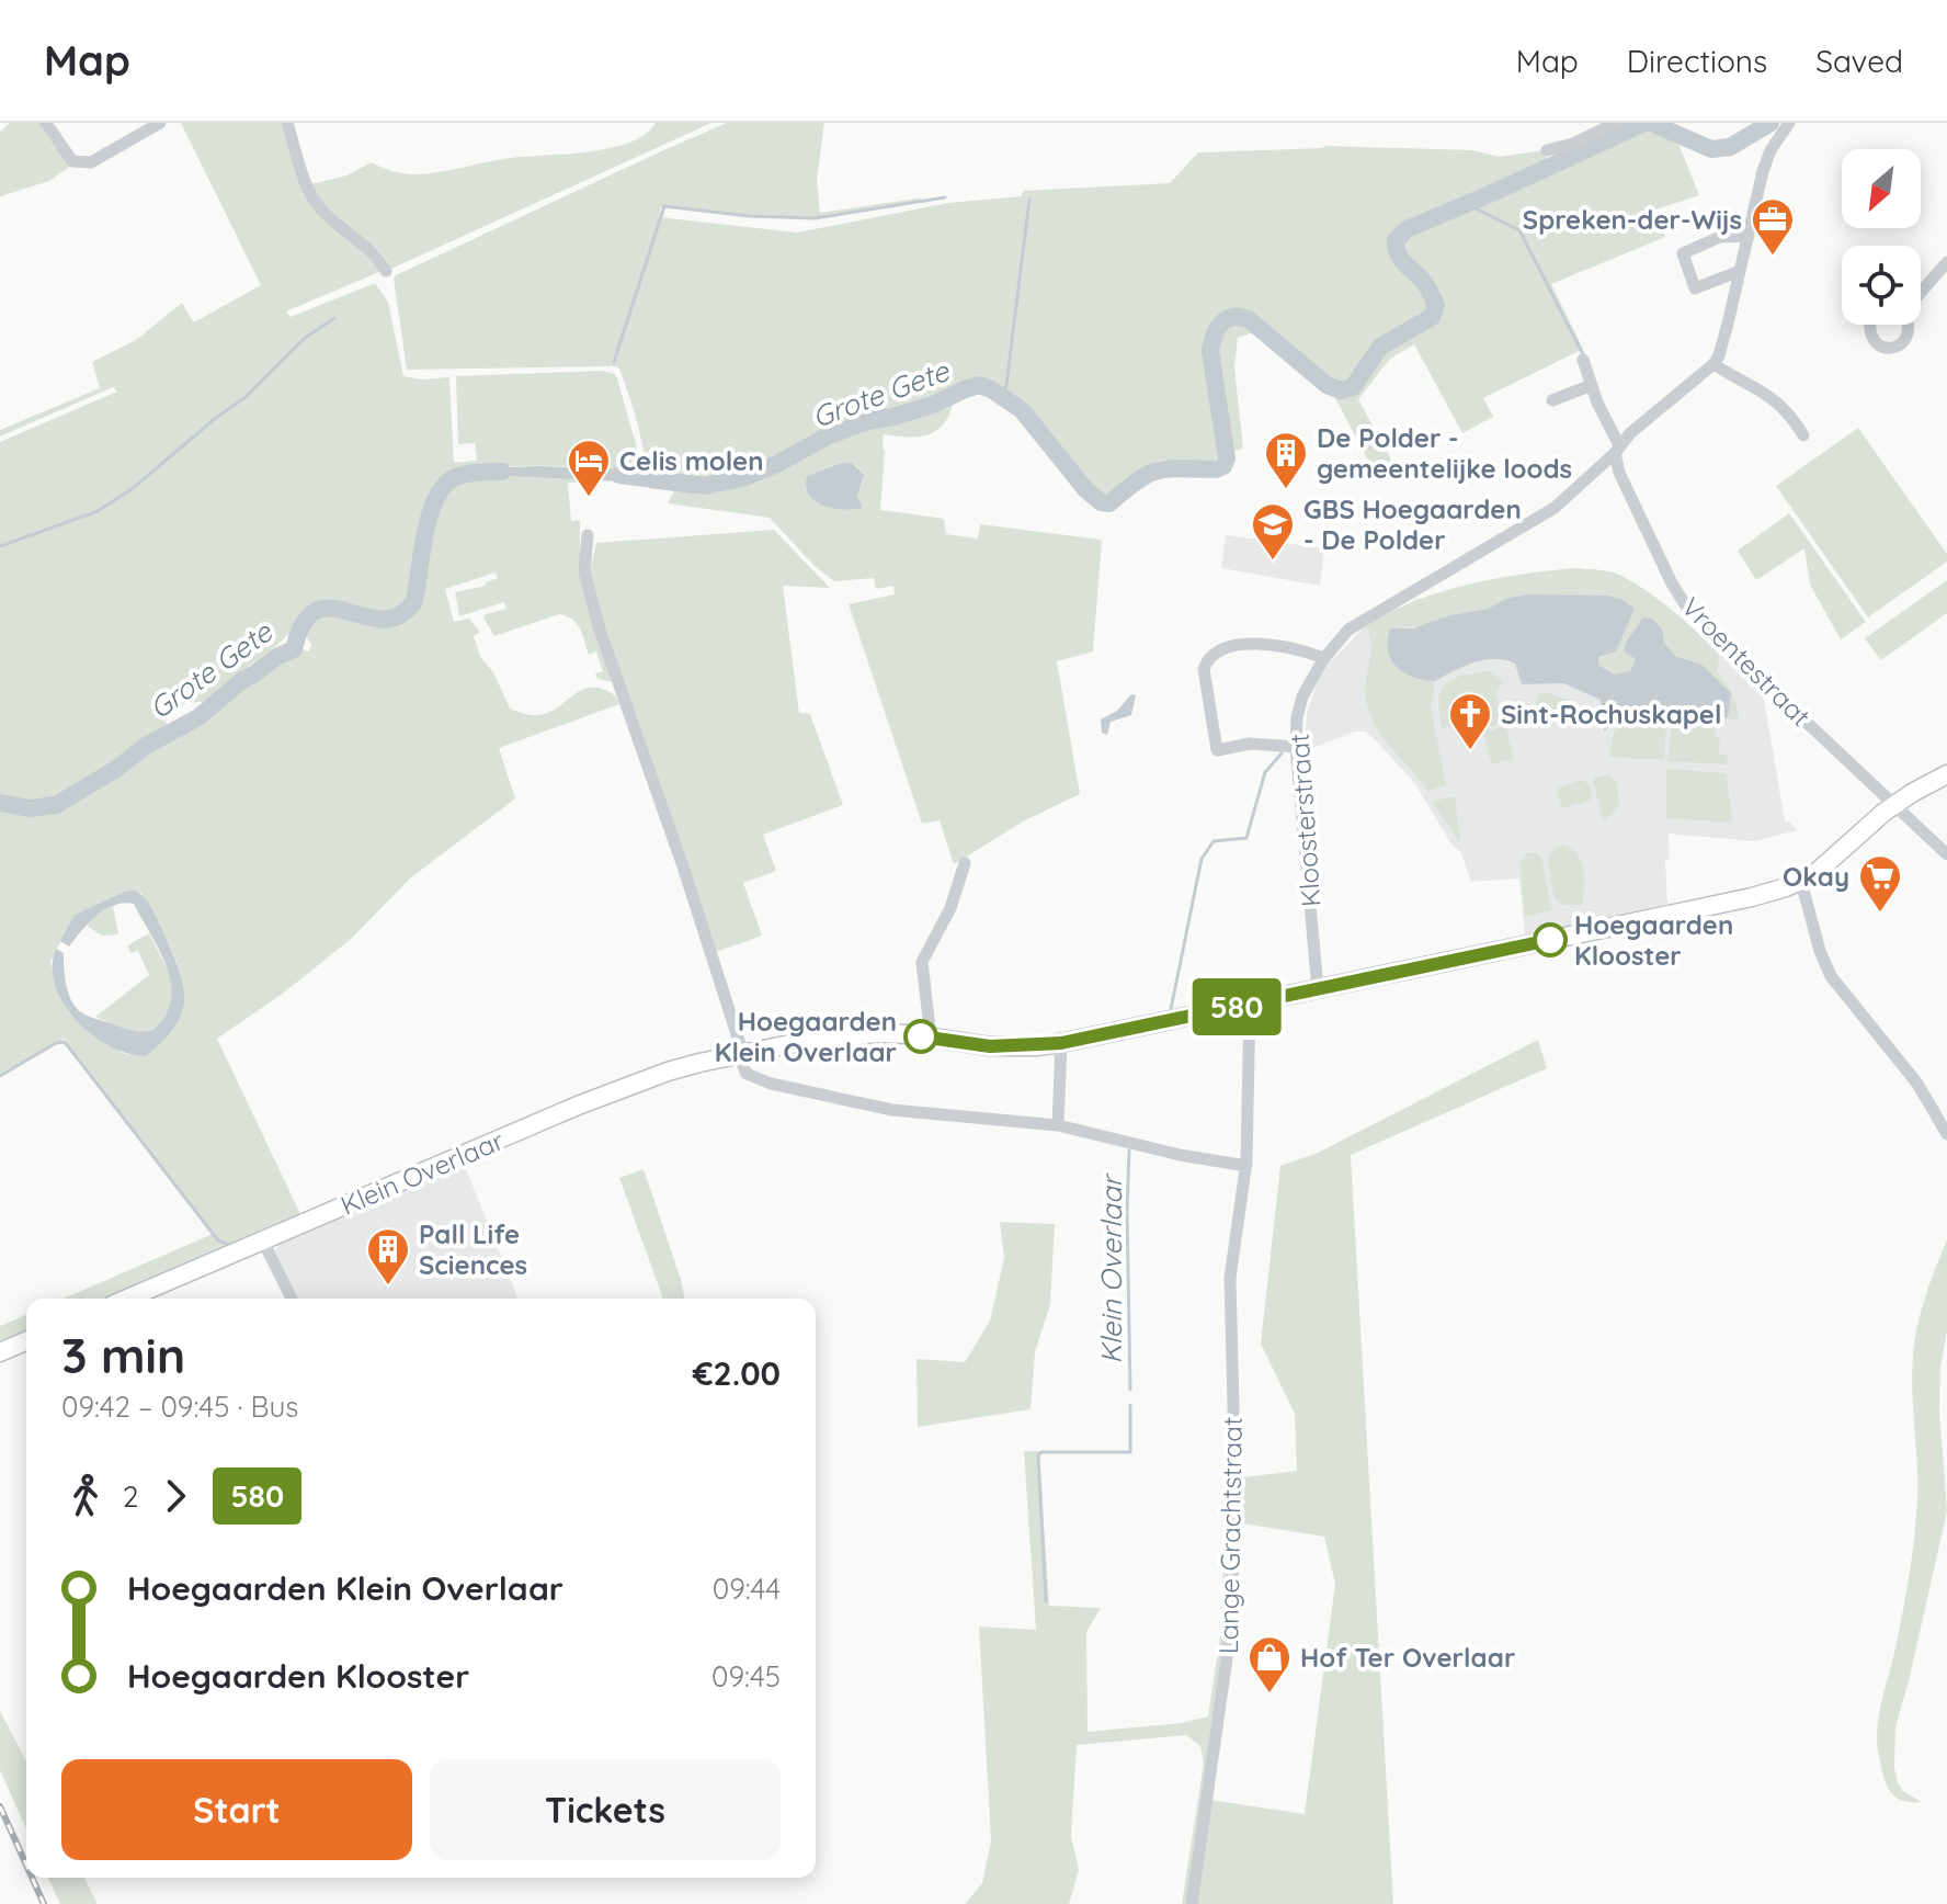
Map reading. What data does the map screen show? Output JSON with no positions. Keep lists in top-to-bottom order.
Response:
{
  "streets": {
    "main road": ["Klein Overlaar"],
    "street": ["Vroentestraat", "Kloosterstraat", "Lange Grachtstraat"]
  },
  "crossings": [
    ["Vroentestraat", "Kloosterstraat"],
    ["Kloosterstraat", "Klein Overlaar"],
    ["Klein Overlaar", "Lange Grachtstraat"]
  ],
  "water": ["Grote Gete", "Klein Overlaar"],
  "places": {
    "office": ["Spreken-der-Wijs"],
    "building": ["De Polder - gemeentelijke loods", "Pall Life Sciences"],
    "hotel": ["Celis molen"],
    "school or university": ["GBS Hoegaarden - De Polder"],
    "church": ["Sint-Rochuskapel"],
    "supermarket": ["Okay"],
    "other": ["Hoegaarden Klooster", "Hoegaarden Klein Overlaar"],
    "shop": ["Hof Ter Overlaar"]
  },
  "lines": ["bus line 580"],
  "north": "bottom left",
  "page": {
    "header": "Map",
    "nav": ["Map", "Directions", "Saved"],
    "on_map": "580",
    "heading": ["3 min", "09:42 – 09:45 · Bus", "€2.00"],
    "legs": ["2", "580"],
    "list": [
      {
        "name": "Hoegaarden Klein Overlaar",
        "value": "09:44"
      },
      {
        "name": "Hoegaarden Klooster",
        "value": "09:45"
      }
    ],
    "buttons": ["Start", "Tickets"]
  }
}
